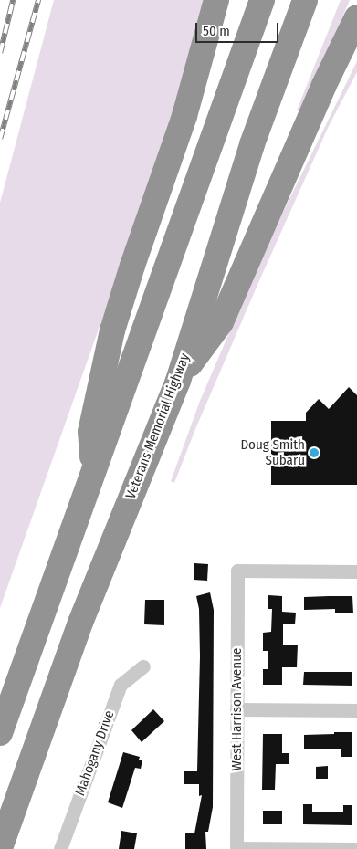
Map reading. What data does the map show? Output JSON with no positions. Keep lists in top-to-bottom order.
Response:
{
  "streets": {
    "highway": ["Veterans Memorial Highway"],
    "street": ["West Harrison Avenue", "Mahogany Drive"]
  },
  "places": ["Doug Smith Subaru"],
  "scale_bar": "50 m"
}
